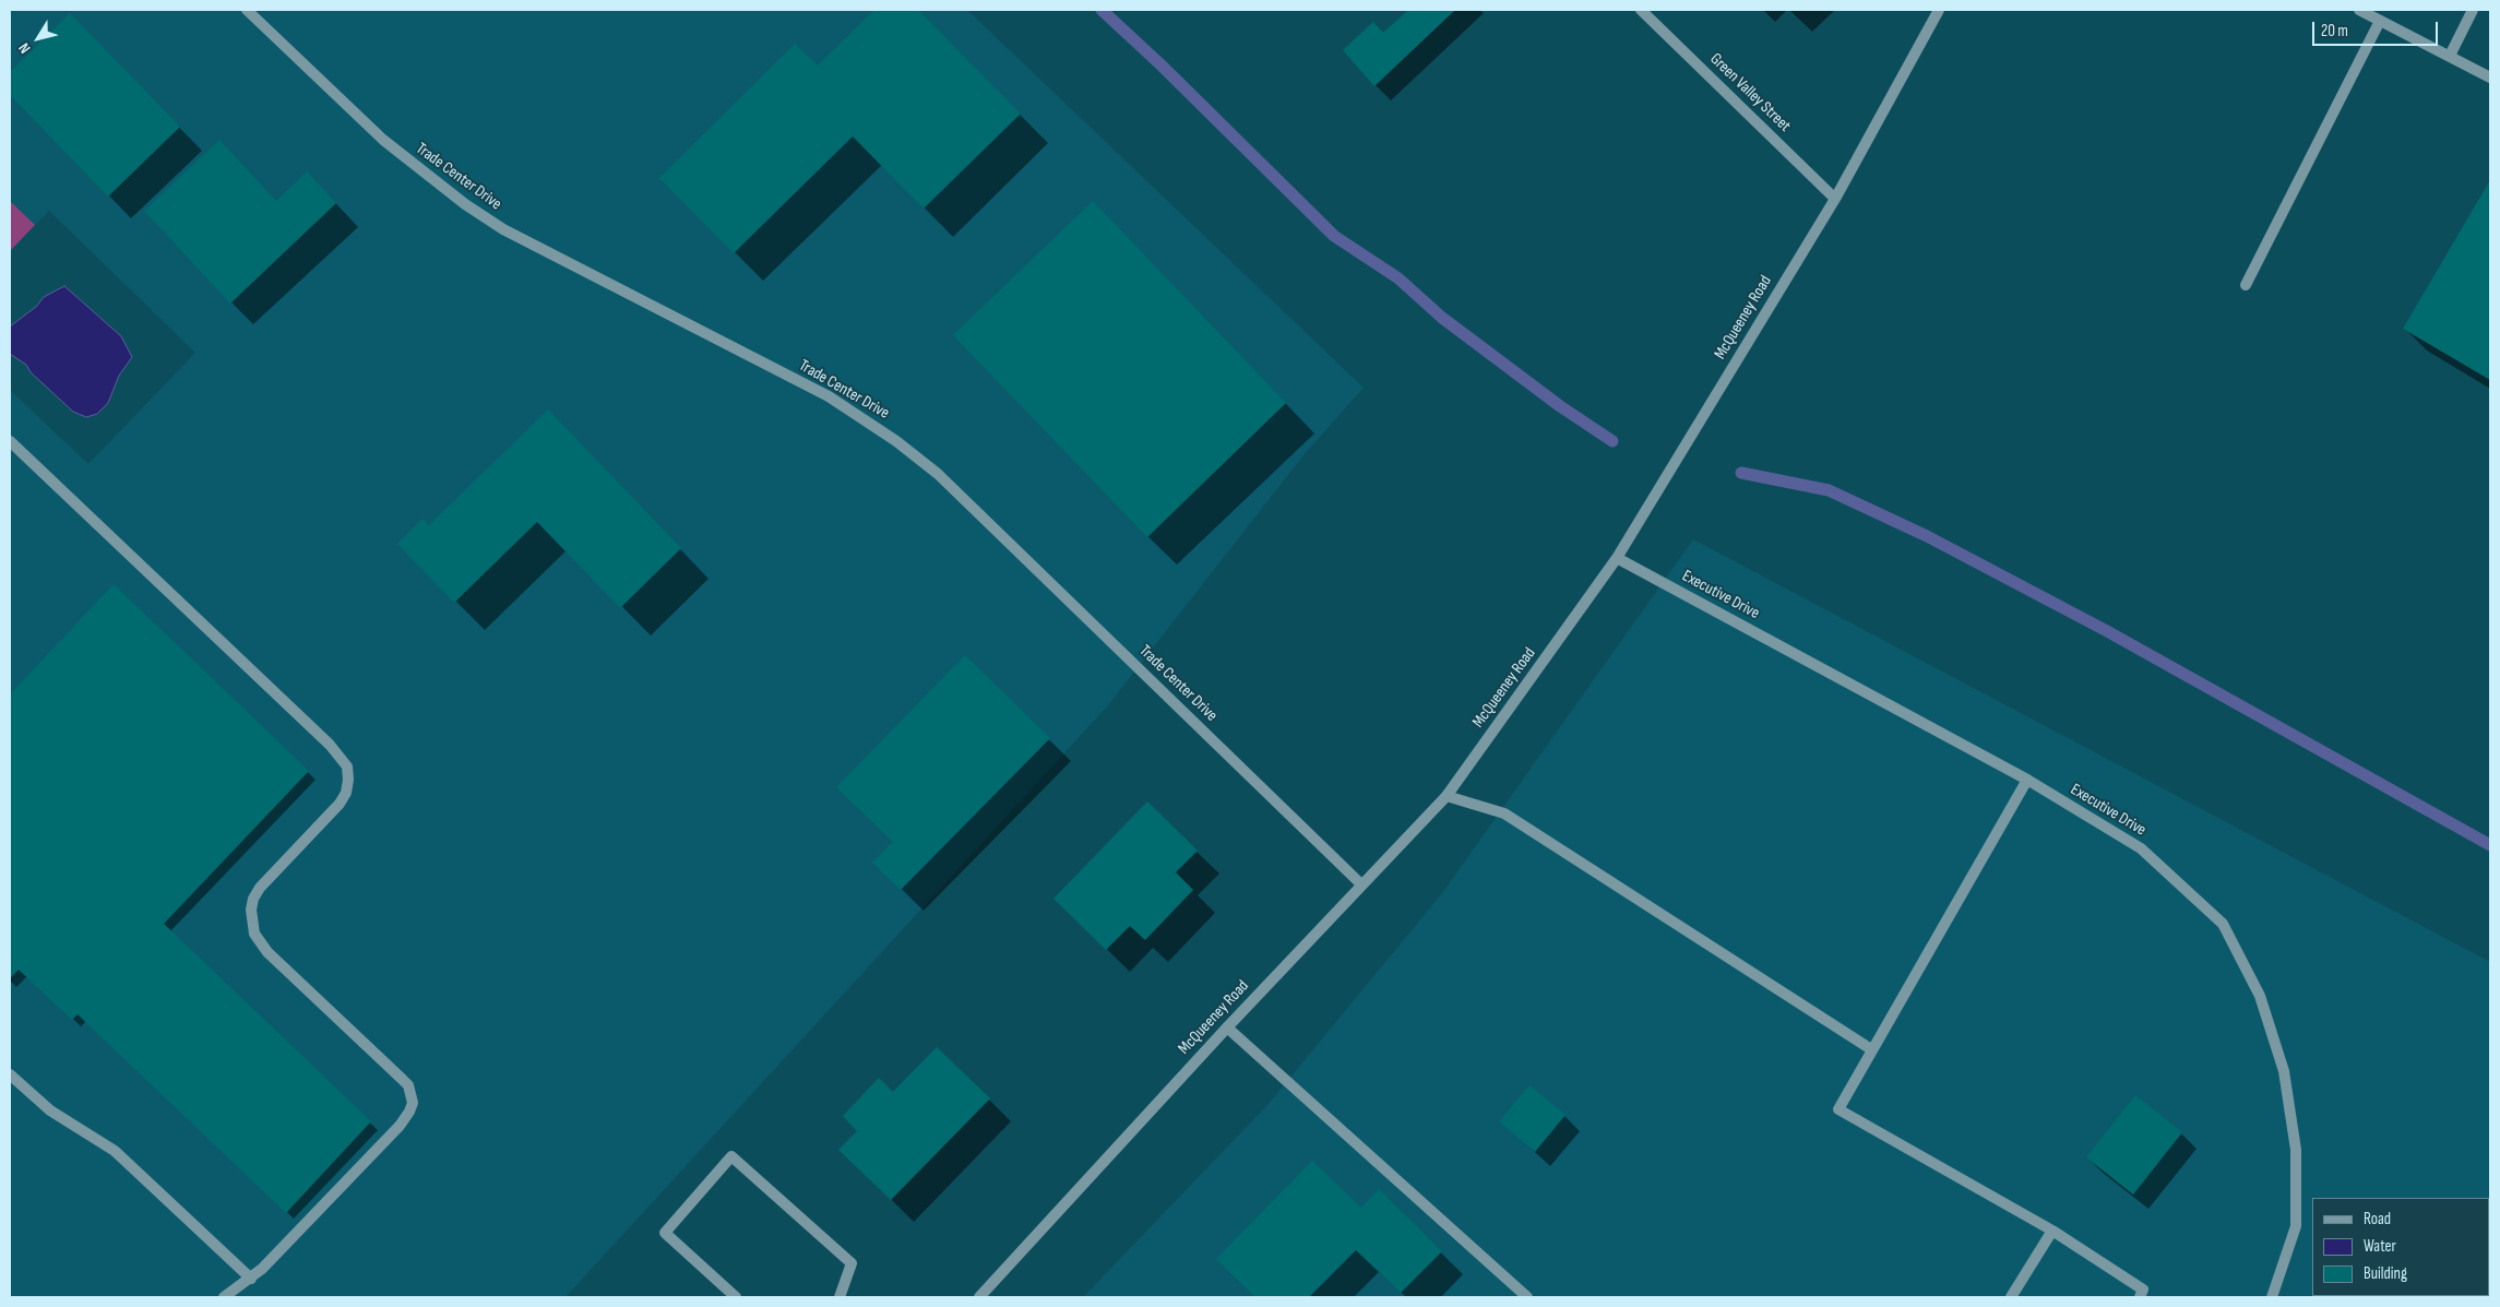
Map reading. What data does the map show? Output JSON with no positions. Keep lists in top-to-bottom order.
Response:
{
  "streets": {
    "street": [
      "Green Valley Street",
      "Trade Center Drive",
      "McQueeney Road",
      "Executive Drive"
    ]
  },
  "crossings": [
    ["Green Valley Street", "McQueeney Road"],
    ["Trade Center Drive", "McQueeney Road"],
    ["McQueeney Road", "Executive Drive"]
  ],
  "legend": ["Road", "Water", "Building"],
  "scale_bar": "20 m",
  "north": "bottom left"
}
